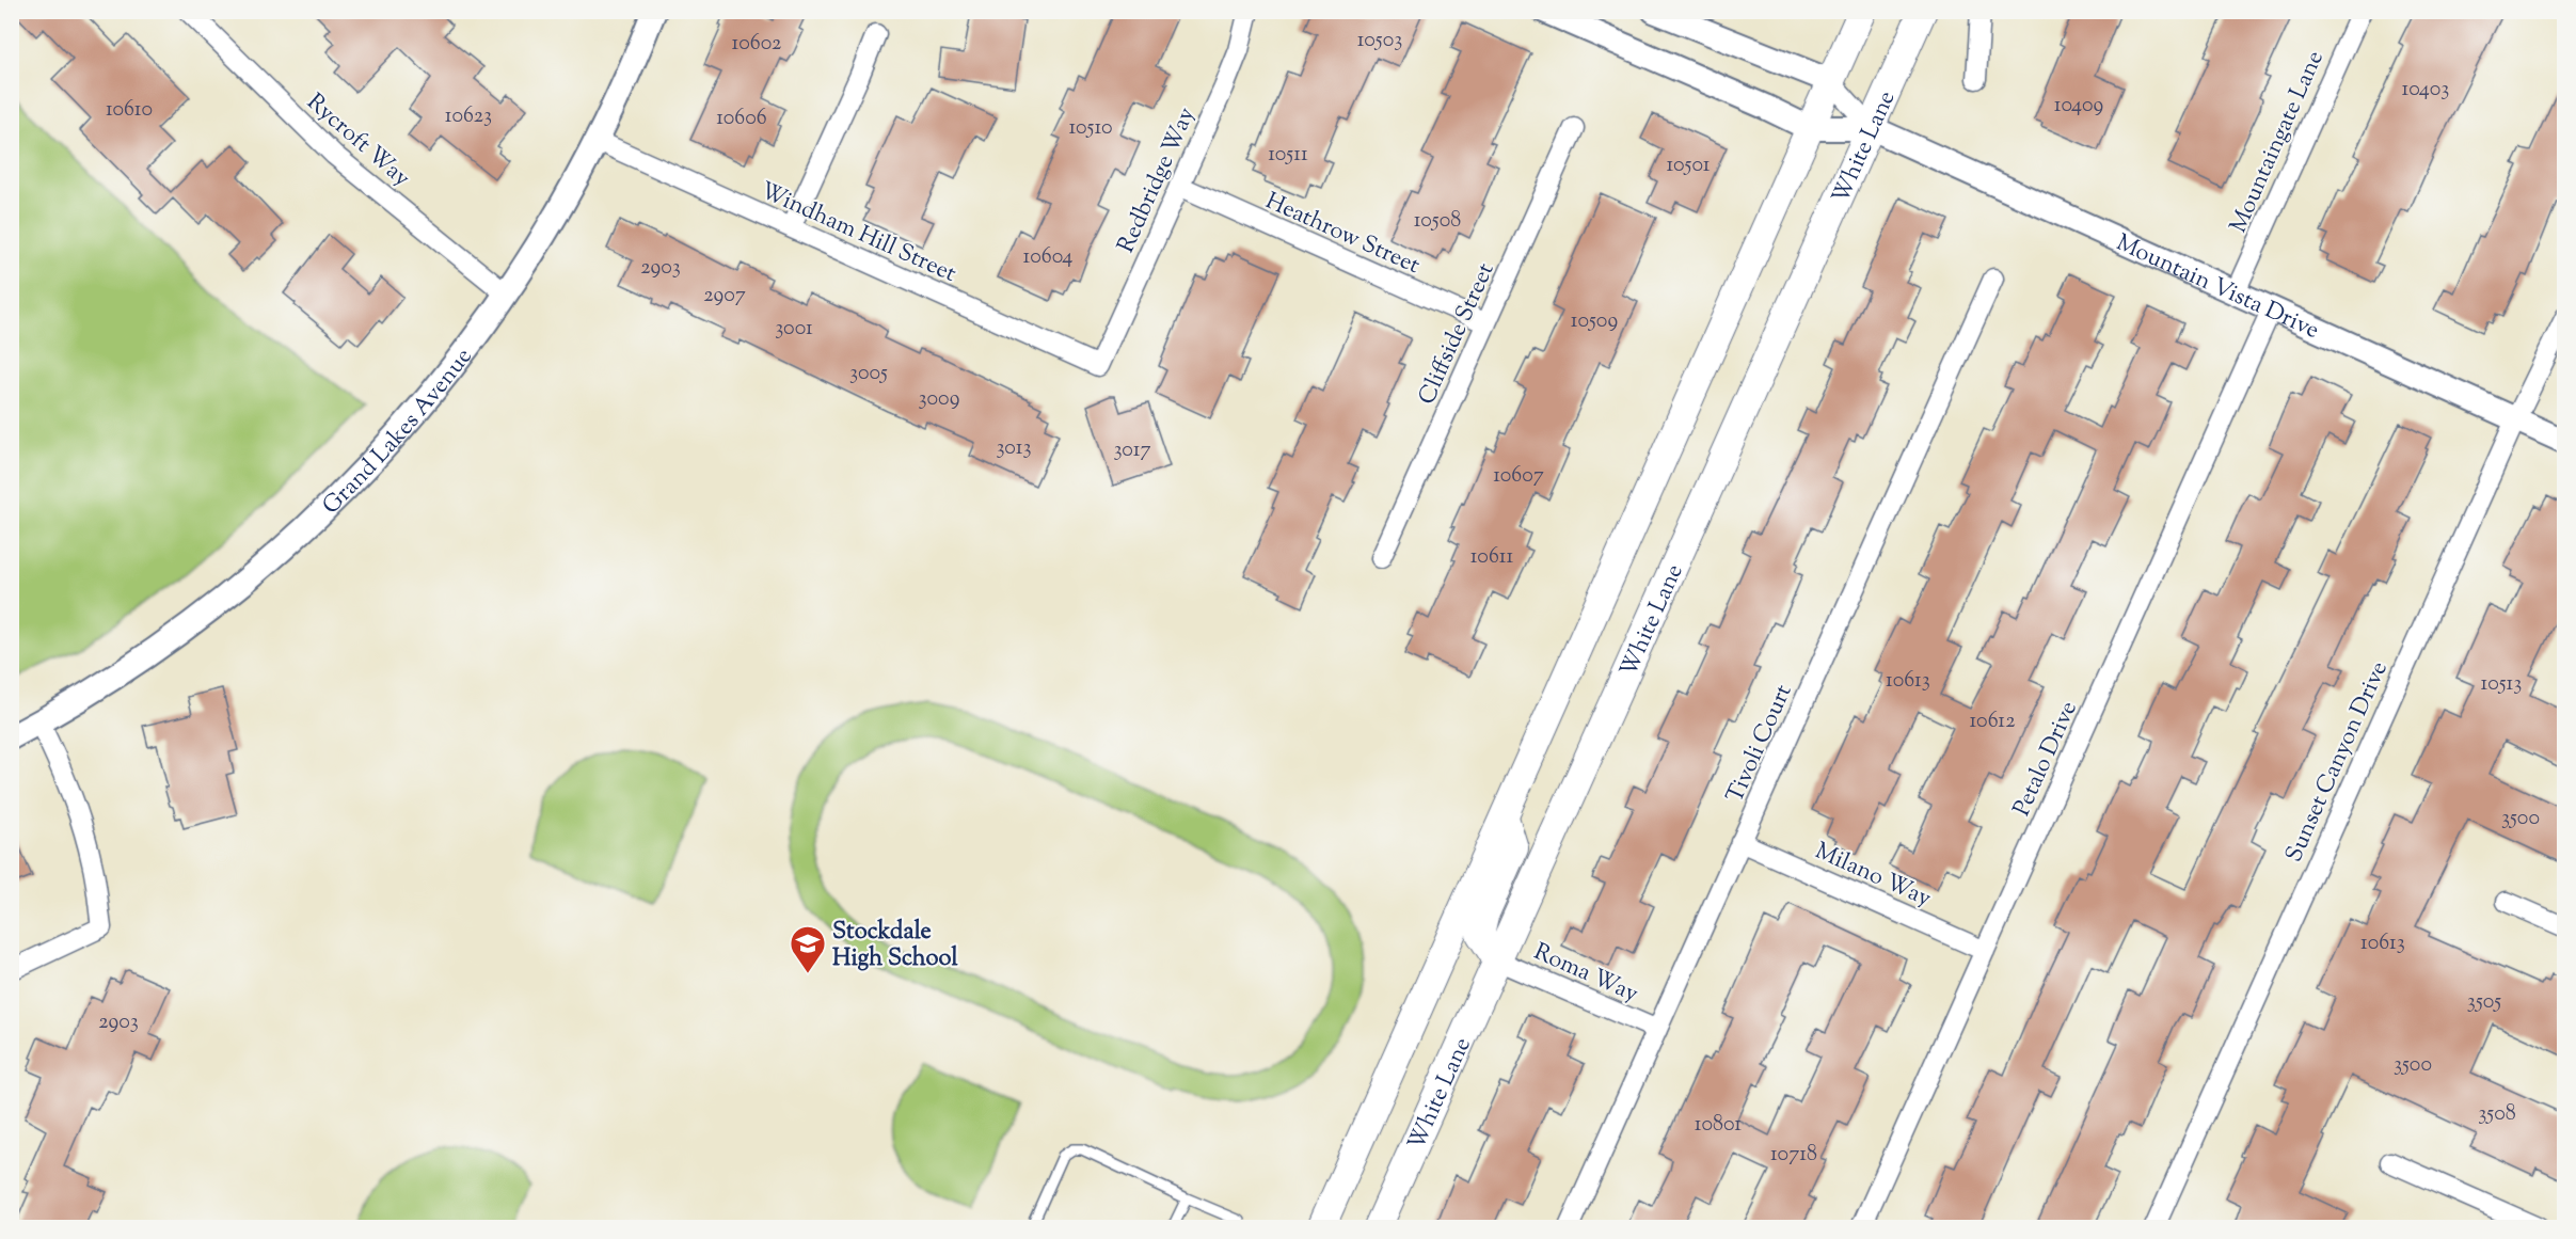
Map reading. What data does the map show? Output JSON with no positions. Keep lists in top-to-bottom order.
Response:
{
  "streets": {
    "main road": ["White Lane"],
    "street": [
      "Rycroft Way",
      "Mountaingate Lane",
      "Redbridge Way",
      "Windham Hill Street",
      "Heathrow Street",
      "Mountain Vista Drive",
      "Cliffside Street",
      "Grand Lakes Avenue",
      "Tivoli Court",
      "Petalo Drive",
      "Sunset Canyon Drive",
      "Milano Way",
      "Roma Way"
    ]
  },
  "crossings": [
    ["Rycroft Way", "Grand Lakes Avenue"],
    ["Mountaingate Lane", "Mountain Vista Drive"],
    ["White Lane", "Mountain Vista Drive"],
    ["White Lane", "Roma Way"],
    ["Redbridge Way", "Windham Hill Street"],
    ["Redbridge Way", "Heathrow Street"],
    ["Windham Hill Street", "Grand Lakes Avenue"],
    ["Heathrow Street", "Cliffside Street"],
    ["Mountain Vista Drive", "Petalo Drive"],
    ["Mountain Vista Drive", "Sunset Canyon Drive"],
    ["Tivoli Court", "Milano Way"],
    ["Tivoli Court", "Roma Way"],
    ["Petalo Drive", "Milano Way"]
  ],
  "places": {
    "school or university": ["Stockdale High School"]
  },
  "house_numbers": [
    "10503",
    "10602",
    "10403",
    "10409",
    "10610",
    "10623",
    "10606",
    "10510",
    "10511",
    "10501",
    "10508",
    "10604",
    "2903",
    "2907",
    "10509",
    "3001",
    "3005",
    "3009",
    "3013",
    "3017",
    "10607",
    "10611",
    "10613",
    "10513",
    "10612",
    "3500",
    "10613",
    "3505",
    "2903",
    "3500",
    "3508",
    "10801",
    "10718"
  ]
}
